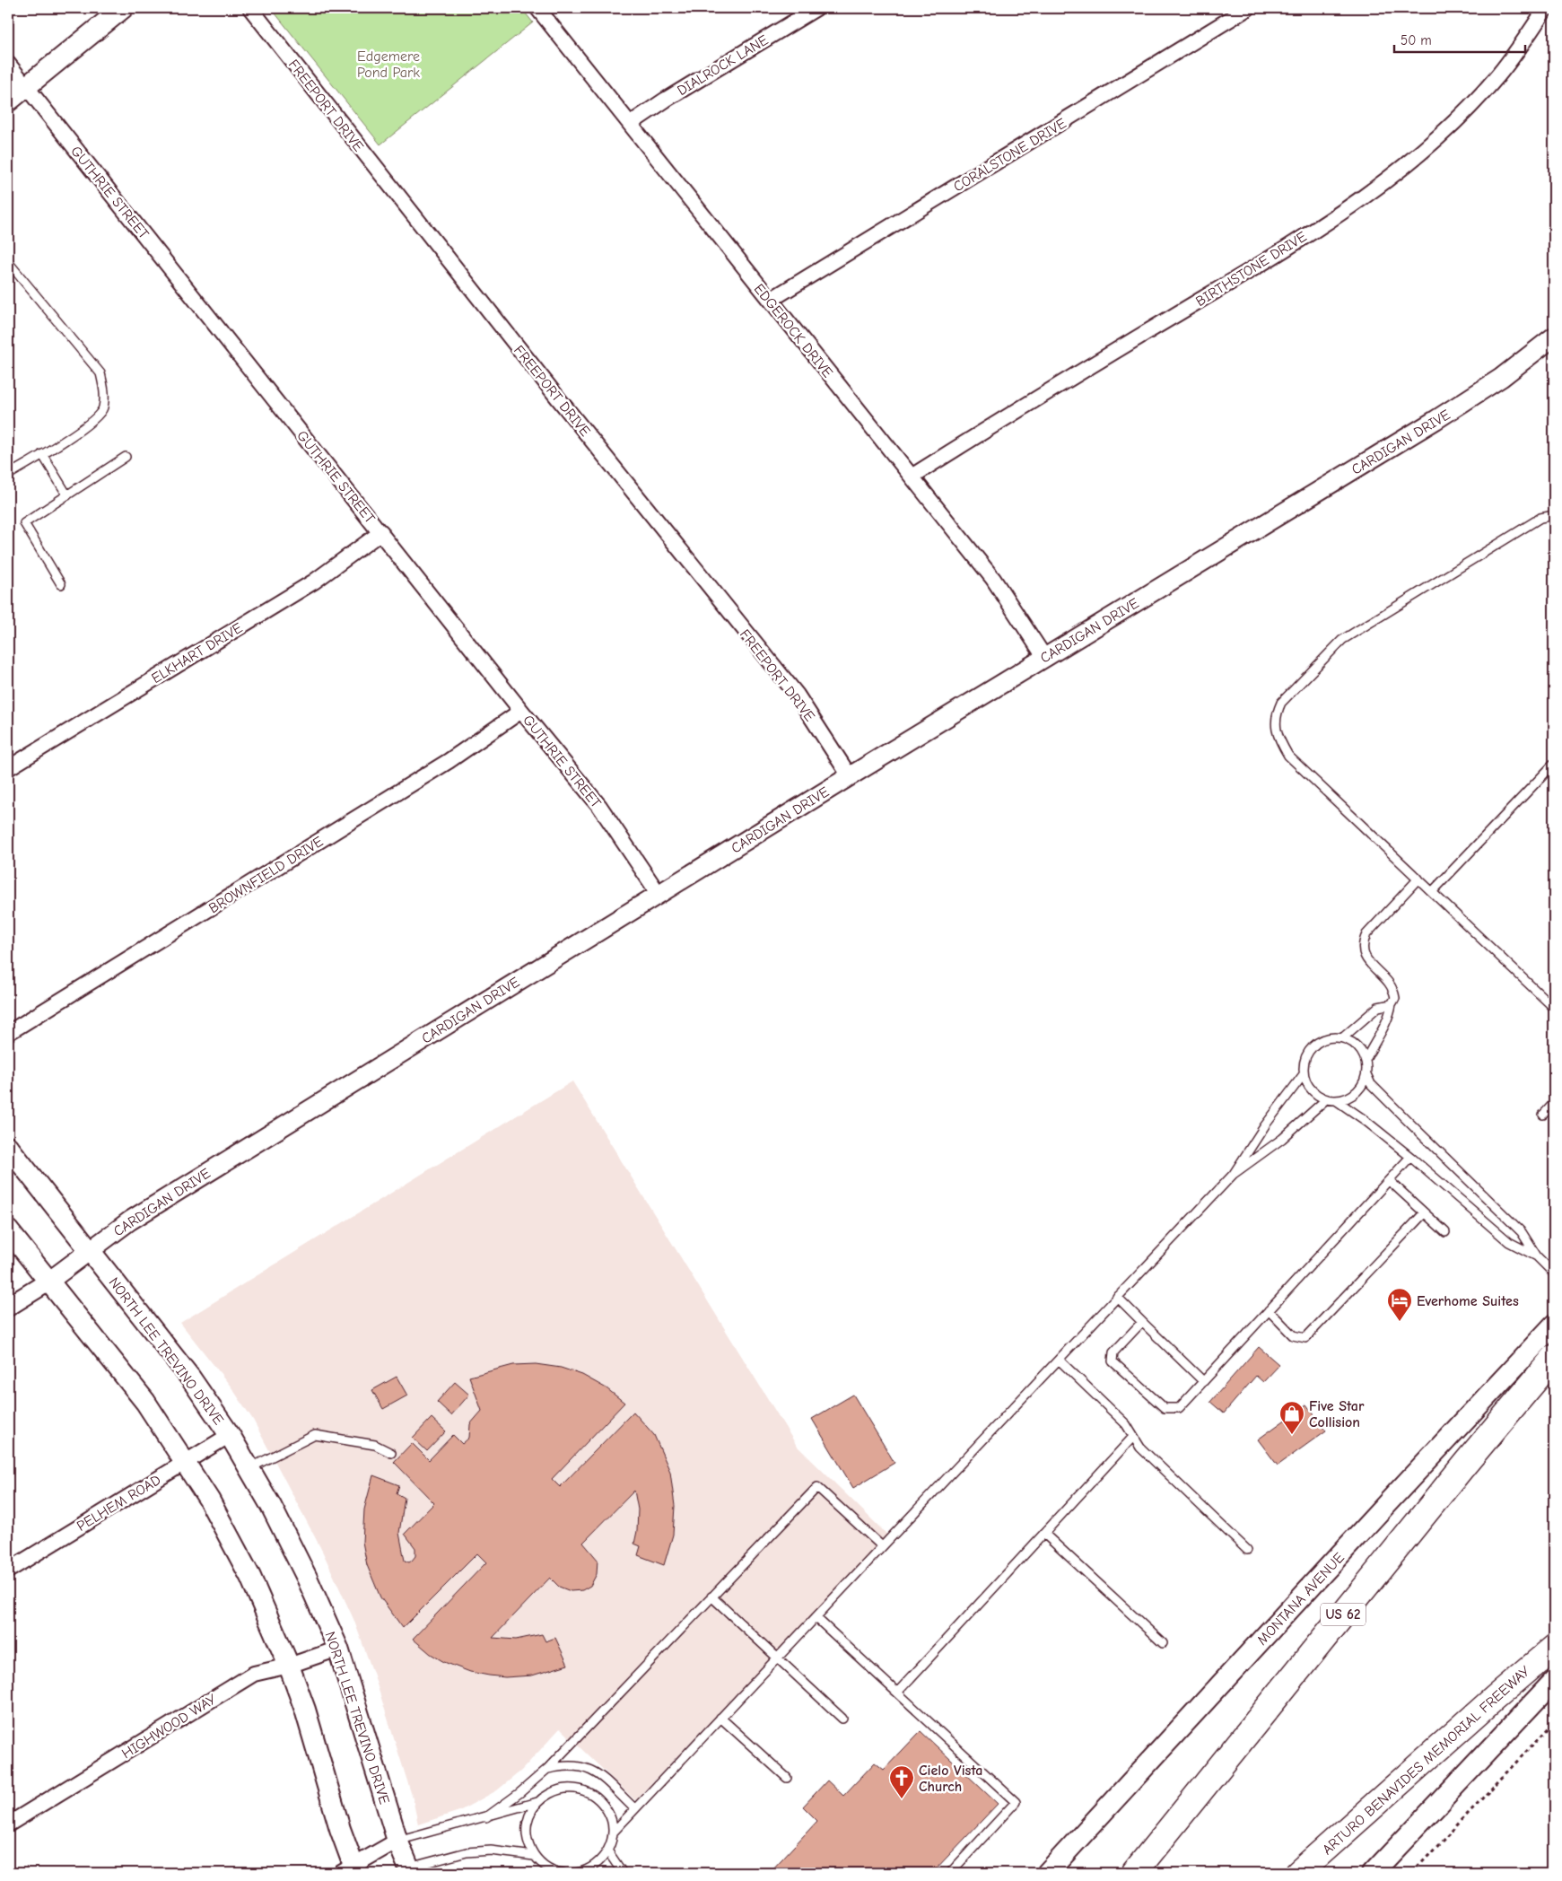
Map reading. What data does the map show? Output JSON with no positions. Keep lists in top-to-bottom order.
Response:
{
  "streets": {
    "highway": ["US 62", "ARTURO BENAVIDES MEMORIAL FREEWAY"],
    "main road": ["NORTH LEE TREVINO DRIVE", "MONTANA AVENUE"],
    "street": [
      "DIALROCK LANE",
      "FREEPORT DRIVE",
      "CORALSTONE DRIVE",
      "GUTHRIE STREET",
      "BIRTHSTONE DRIVE",
      "EDGEROCK DRIVE",
      "CARDIGAN DRIVE",
      "ELKHART DRIVE",
      "BROWNFIELD DRIVE",
      "PELHEM ROAD",
      "HIGHWOOD WAY"
    ]
  },
  "crossings": [
    ["DIALROCK LANE", "EDGEROCK DRIVE"],
    ["FREEPORT DRIVE", "CARDIGAN DRIVE"],
    ["CORALSTONE DRIVE", "EDGEROCK DRIVE"],
    ["GUTHRIE STREET", "CARDIGAN DRIVE"],
    ["GUTHRIE STREET", "ELKHART DRIVE"],
    ["GUTHRIE STREET", "BROWNFIELD DRIVE"],
    ["BIRTHSTONE DRIVE", "EDGEROCK DRIVE"],
    ["EDGEROCK DRIVE", "CARDIGAN DRIVE"],
    ["CARDIGAN DRIVE", "NORTH LEE TREVINO DRIVE"],
    ["NORTH LEE TREVINO DRIVE", "PELHEM ROAD"],
    ["NORTH LEE TREVINO DRIVE", "HIGHWOOD WAY"]
  ],
  "parks": ["Edgemere Pond Park"],
  "places": {
    "hotel": ["Everhome Suites"],
    "shop": ["Five Star Collision"],
    "church": ["Cielo Vista Church"]
  },
  "scale_bar": "50 m"
}
